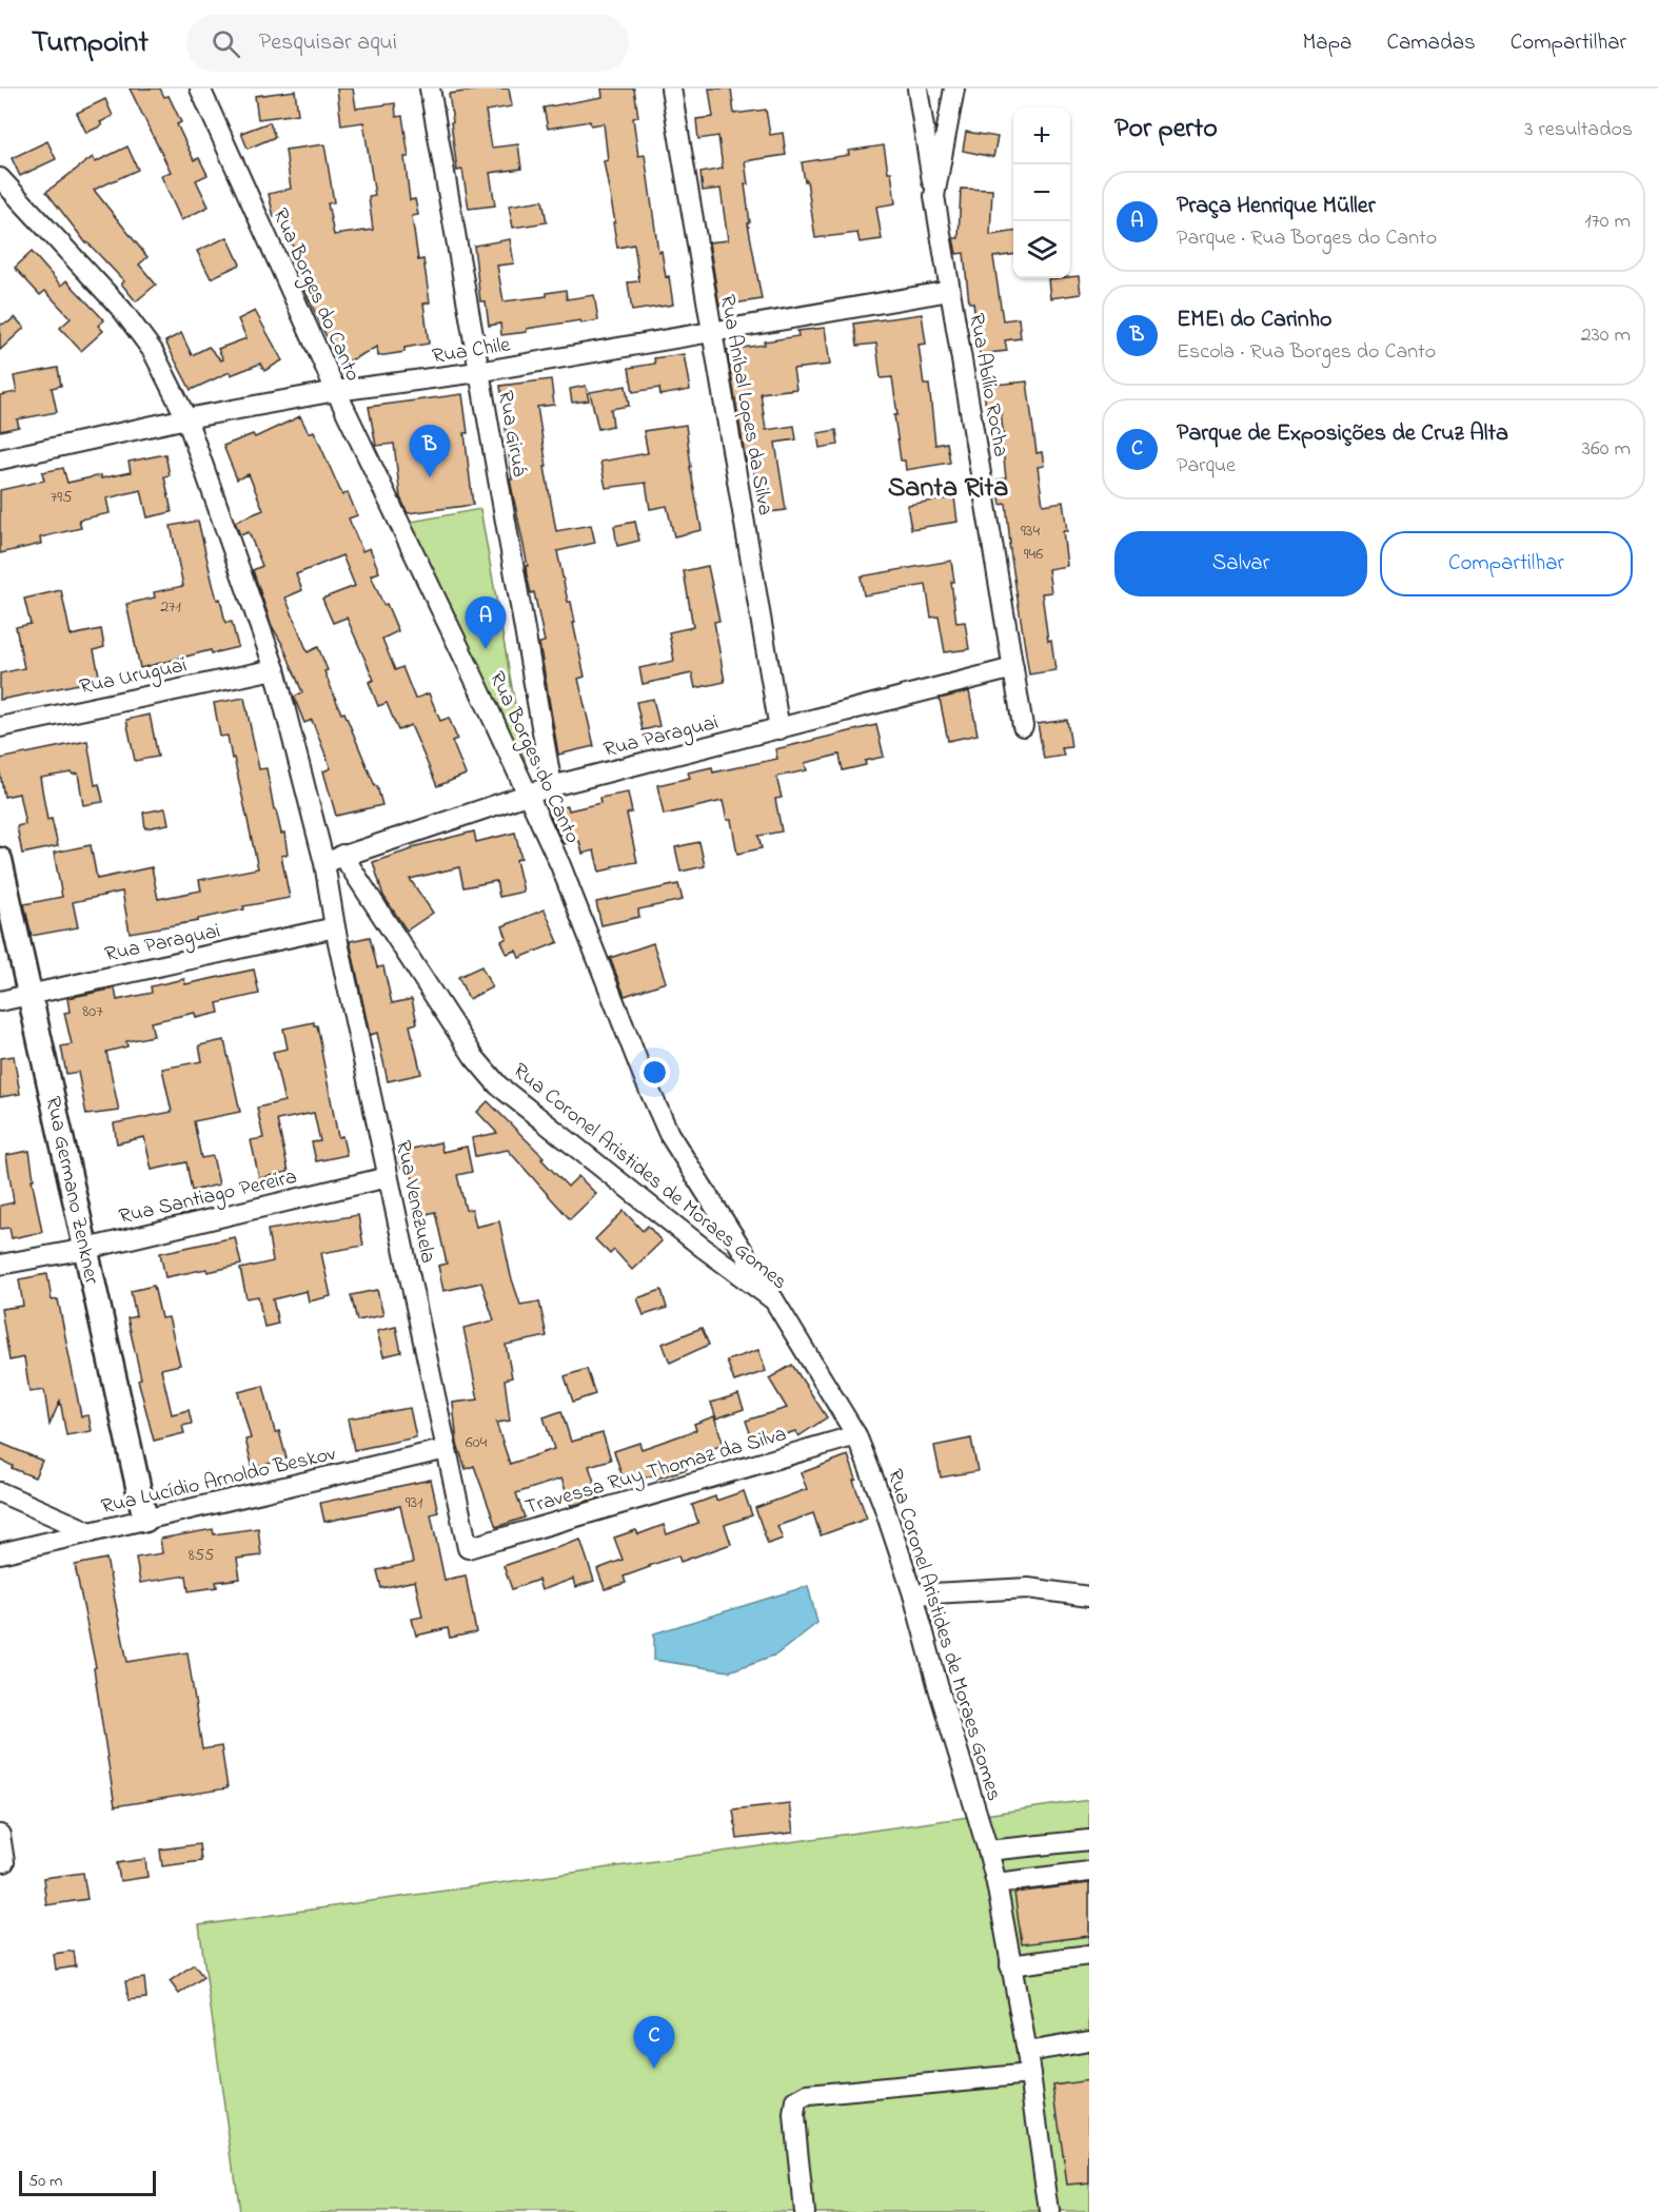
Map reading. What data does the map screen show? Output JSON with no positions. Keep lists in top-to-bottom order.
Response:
{
  "streets": {
    "street": [
      "Rua Borges do Canto",
      "Rua Chile",
      "Rua Abílio Rocha",
      "Rua Aníbal Lopes da Silva",
      "Rua Giruá",
      "Rua Uruguai",
      "Rua Paraguai",
      "Rua Coronel Aristides de Moraes Gomes",
      "Rua Germano Zenkner",
      "Rua Santiago Pereira",
      "Rua Venezuela",
      "Travessa Ruy Thomaz da Silva",
      "Rua Lucídio Arnoldo Beskov"
    ]
  },
  "crossings": [
    ["Rua Borges do Canto", "Rua Chile"],
    ["Rua Borges do Canto", "Rua Paraguai"],
    ["Rua Borges do Canto", "Rua Coronel Aristides de Moraes Gomes"],
    ["Rua Chile", "Rua Abílio Rocha"],
    ["Rua Chile", "Rua Aníbal Lopes da Silva"],
    ["Rua Chile", "Rua Giruá"],
    ["Rua Abílio Rocha", "Rua Paraguai"],
    ["Rua Aníbal Lopes da Silva", "Rua Paraguai"],
    ["Rua Giruá", "Rua Paraguai"],
    ["Rua Paraguai", "Rua Coronel Aristides de Moraes Gomes"],
    ["Rua Paraguai", "Rua Germano Zenkner"],
    ["Rua Paraguai", "Rua Venezuela"],
    ["Rua Coronel Aristides de Moraes Gomes", "Travessa Ruy Thomaz da Silva"],
    ["Rua Germano Zenkner", "Rua Santiago Pereira"],
    ["Rua Germano Zenkner", "Rua Lucídio Arnoldo Beskov"],
    ["Rua Santiago Pereira", "Rua Venezuela"],
    ["Rua Venezuela", "Travessa Ruy Thomaz da Silva"],
    ["Rua Venezuela", "Rua Lucídio Arnoldo Beskov"]
  ],
  "districts": ["Santa Rita"],
  "house_numbers": [
    "795",
    "934",
    "946",
    "271",
    "807",
    "604",
    "931",
    "855"
  ],
  "scale_bar": "50 m",
  "page": {
    "header": "Turnpoint",
    "search": "Pesquisar aqui",
    "nav": ["Mapa", "Camadas", "Compartilhar"],
    "heading": ["Por perto", "3 resultados"],
    "map_buttons": ["+", "−"],
    "list": [
      {
        "mark": "A",
        "name": "Praça Henrique Müller",
        "note": "Parque · Rua Borges do Canto",
        "value": "170 m"
      },
      {
        "mark": "B",
        "name": "EMEI do Carinho",
        "note": "Escola · Rua Borges do Canto",
        "value": "230 m"
      },
      {
        "mark": "C",
        "name": "Parque de Exposições de Cruz Alta",
        "note": "Parque",
        "value": "360 m"
      }
    ],
    "pins": ["B", "A", "C"],
    "buttons": ["Salvar", "Compartilhar"],
    "scale": "50 m"
  }
}
